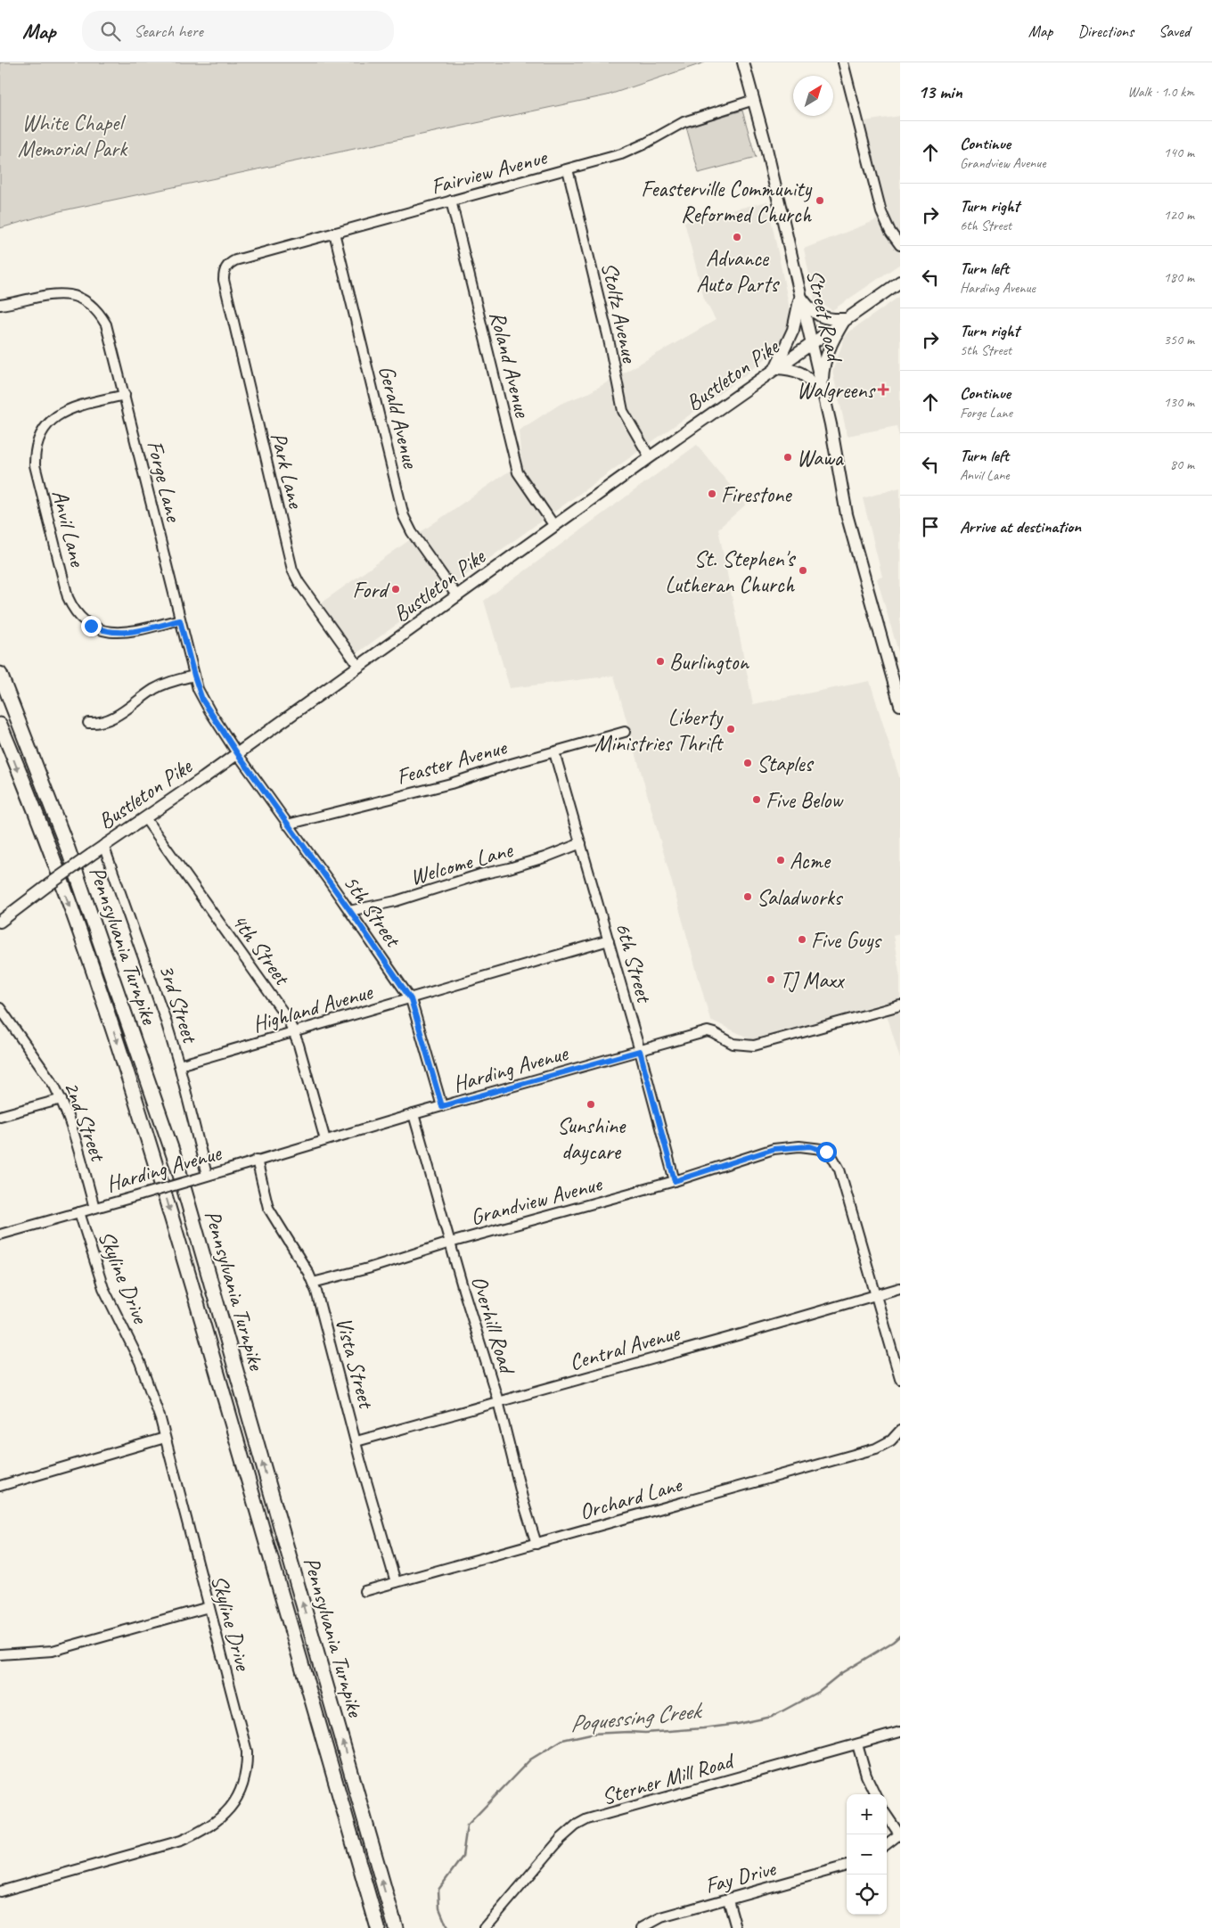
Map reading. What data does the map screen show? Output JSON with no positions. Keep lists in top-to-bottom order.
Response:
{
  "streets": {
    "highway": ["Pennsylvania Turnpike"],
    "main road": ["Street Road", "Bustleton Pike"],
    "street": [
      "Fairview Avenue",
      "Stoltz Avenue",
      "Roland Avenue",
      "Gerald Avenue",
      "Park Lane",
      "Forge Lane",
      "Anvil Lane",
      "Feaster Avenue",
      "Welcome Lane",
      "5th Street",
      "4th Street",
      "6th Street",
      "3rd Street",
      "Highland Avenue",
      "Harding Avenue",
      "2nd Street",
      "Grandview Avenue",
      "Skyline Drive",
      "Overhill Road",
      "Central Avenue",
      "Vista Street",
      "Orchard Lane",
      "Sterner Mill Road",
      "Fay Drive"
    ]
  },
  "crossings": [
    ["Fairview Avenue", "Stoltz Avenue"],
    ["Fairview Avenue", "Street Road"],
    ["Fairview Avenue", "Roland Avenue"],
    ["Fairview Avenue", "Gerald Avenue"],
    ["Fairview Avenue", "Park Lane"],
    ["Stoltz Avenue", "Bustleton Pike"],
    ["Street Road", "Bustleton Pike"],
    ["Roland Avenue", "Bustleton Pike"],
    ["Bustleton Pike", "Gerald Avenue"],
    ["Bustleton Pike", "Park Lane"],
    ["Bustleton Pike", "Forge Lane"],
    ["Bustleton Pike", "5th Street"],
    ["Bustleton Pike", "4th Street"],
    ["Bustleton Pike", "3rd Street"],
    ["Forge Lane", "Anvil Lane"],
    ["Forge Lane", "5th Street"],
    ["Feaster Avenue", "5th Street"],
    ["Feaster Avenue", "6th Street"],
    ["Welcome Lane", "5th Street"],
    ["Welcome Lane", "6th Street"],
    ["5th Street", "Highland Avenue"],
    ["5th Street", "Harding Avenue"],
    ["4th Street", "Highland Avenue"],
    ["4th Street", "Harding Avenue"],
    ["6th Street", "Highland Avenue"],
    ["6th Street", "Harding Avenue"],
    ["6th Street", "Grandview Avenue"],
    ["3rd Street", "Highland Avenue"],
    ["3rd Street", "Harding Avenue"],
    ["Harding Avenue", "2nd Street"],
    ["Harding Avenue", "Skyline Drive"],
    ["Harding Avenue", "Overhill Road"],
    ["Harding Avenue", "Vista Street"],
    ["Grandview Avenue", "Overhill Road"],
    ["Grandview Avenue", "Central Avenue"],
    ["Grandview Avenue", "Vista Street"],
    ["Overhill Road", "Central Avenue"],
    ["Overhill Road", "Orchard Lane"],
    ["Central Avenue", "Vista Street"],
    ["Vista Street", "Orchard Lane"]
  ],
  "water": ["Poquessing Creek"],
  "parks": ["White Chapel Memorial Park"],
  "places": {
    "other": [
      "Feasterville Community Reformed Church",
      "Advance Auto Parts",
      "Wawa",
      "Firestone",
      "St. Stephen's Lutheran Church",
      "Ford",
      "Burlington",
      "Liberty Ministries Thrift",
      "Staples",
      "Five Below",
      "Acme",
      "Saladworks",
      "Five Guys",
      "TJ Maxx",
      "Sunshine daycare"
    ],
    "health": ["Walgreens"]
  },
  "north": "top right",
  "page": {
    "header": "Map",
    "search": "Search here",
    "nav": ["Map", "Directions", "Saved"],
    "heading": ["13 min", "Walk · 1.0 km"],
    "list": [
      ["Continue", "Grandview Avenue", "140 m"],
      ["Turn right", "6th Street", "120 m"],
      ["Turn left", "Harding Avenue", "180 m"],
      ["Turn right", "5th Street", "350 m"],
      ["Continue", "Forge Lane", "130 m"],
      ["Turn left", "Anvil Lane", "80 m"],
      "Arrive at destination"
    ],
    "map_buttons": ["+", "−"]
  }
}
